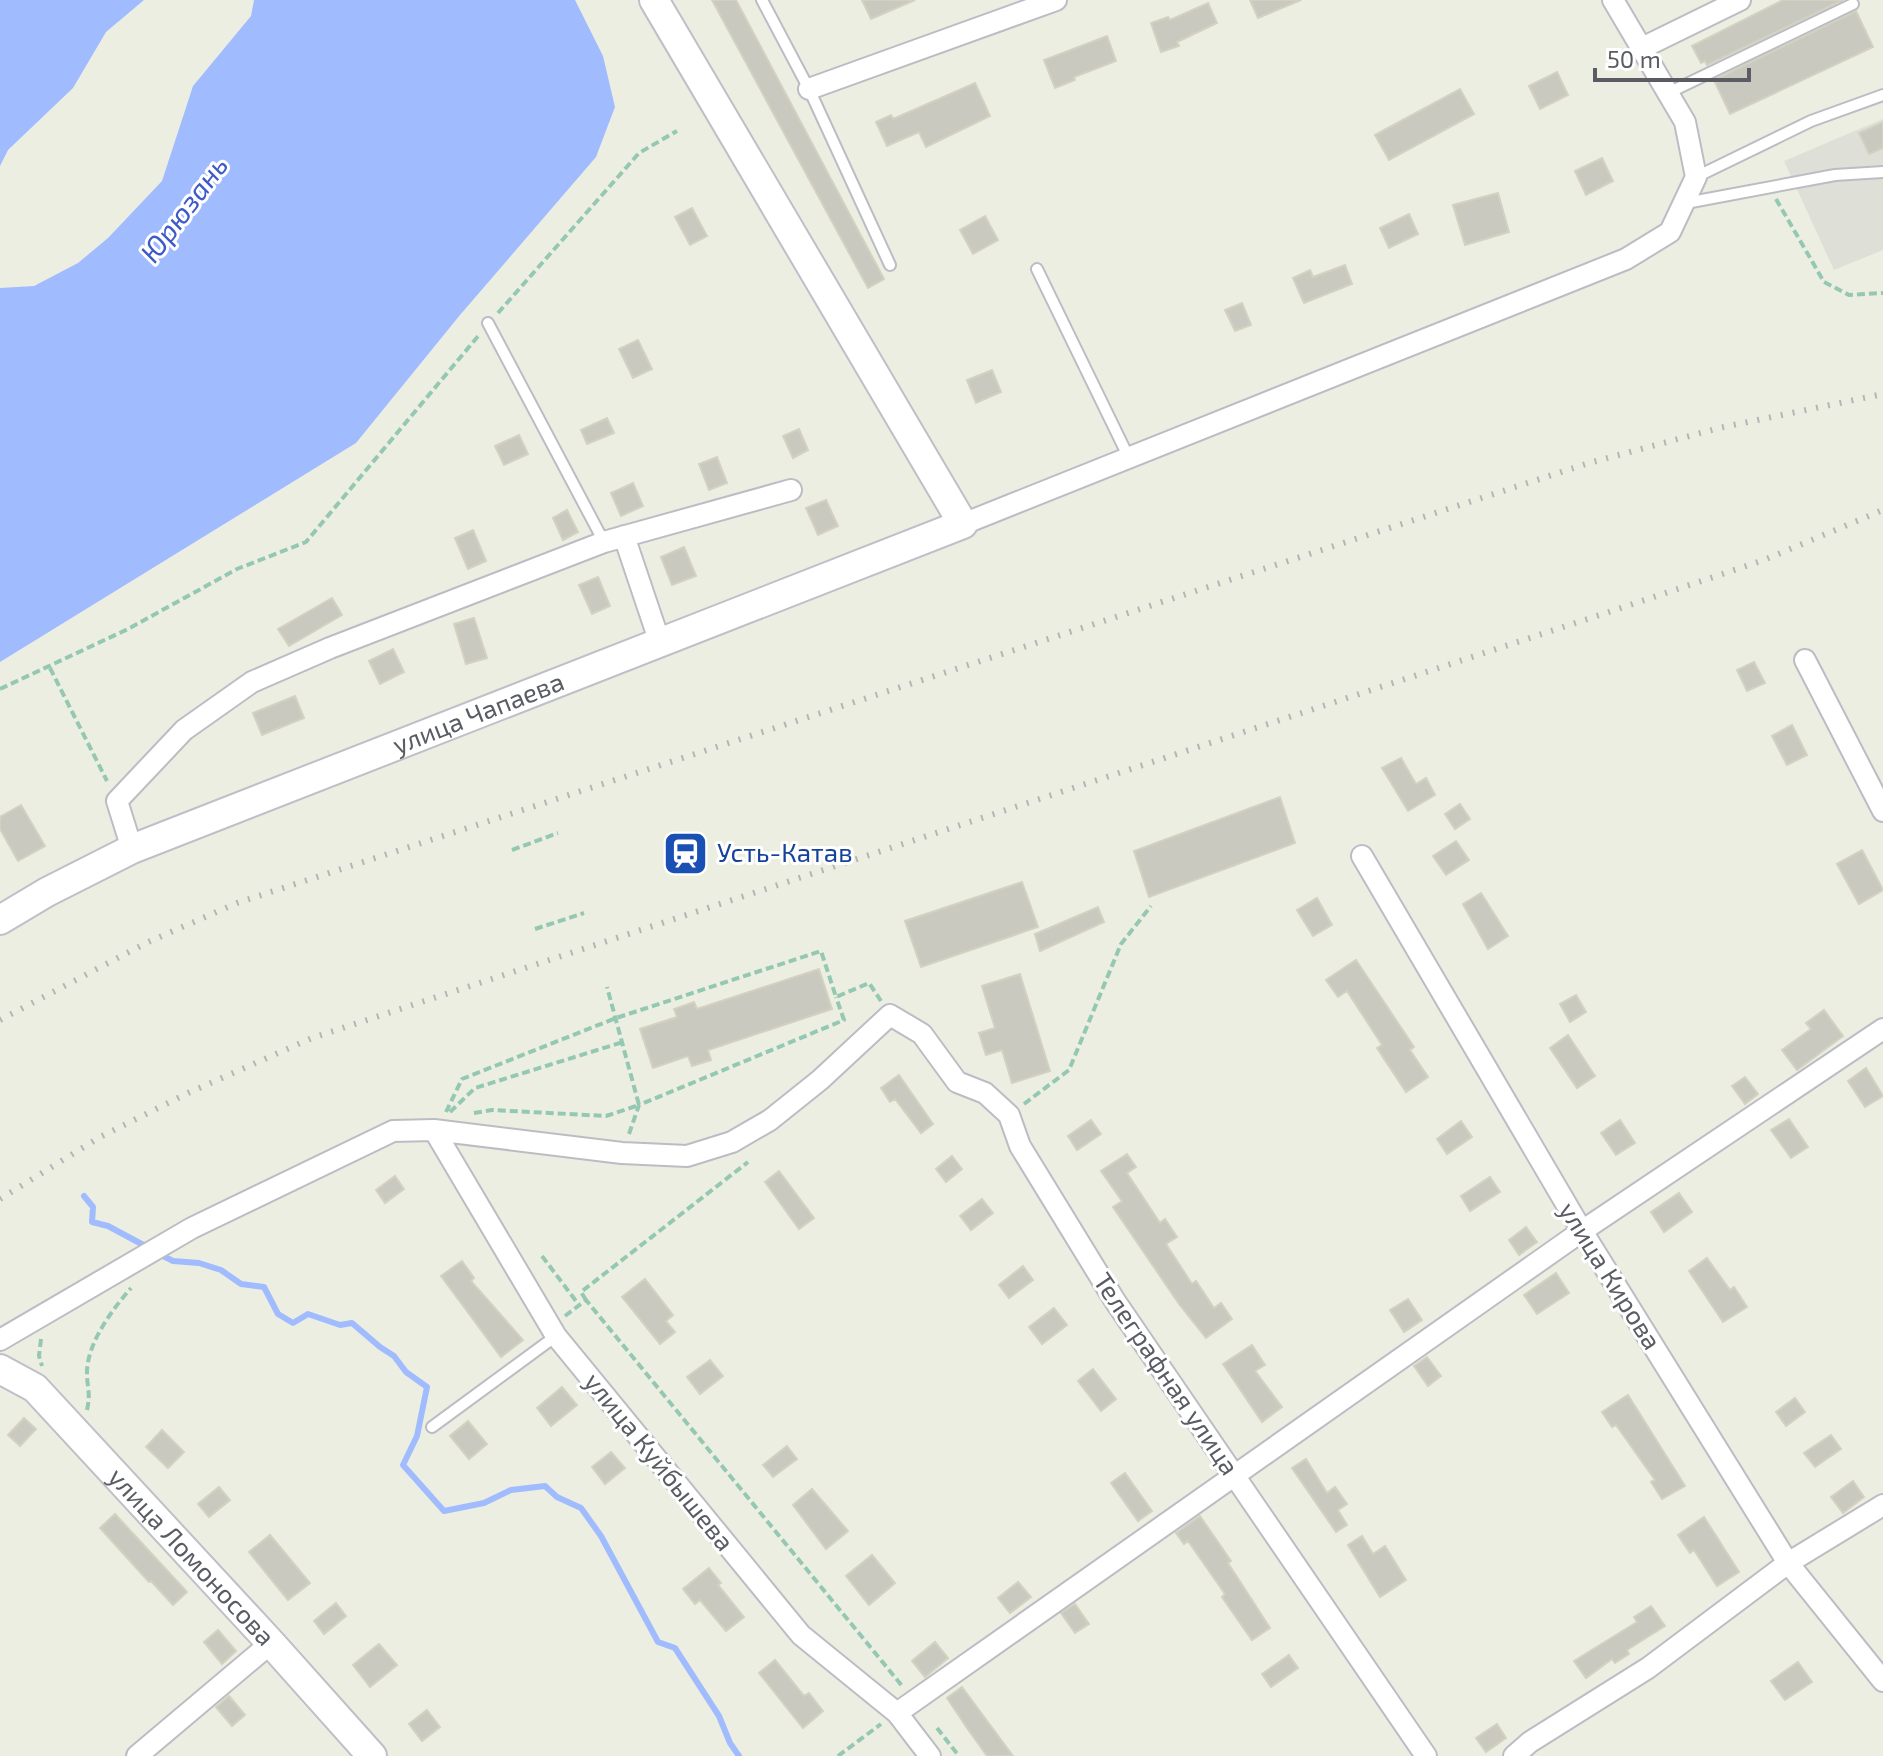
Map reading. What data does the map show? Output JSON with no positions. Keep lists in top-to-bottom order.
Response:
{
  "streets": {
    "main road": ["улица Чапаева", "улица Ломоносова"],
    "street": ["улица Кирова", "Телеграфная улица", "улица Куйбышева"]
  },
  "water": ["Юрюзань"],
  "places": {
    "station": ["Усть-Катав"]
  },
  "scale_bar": "50 m"
}
